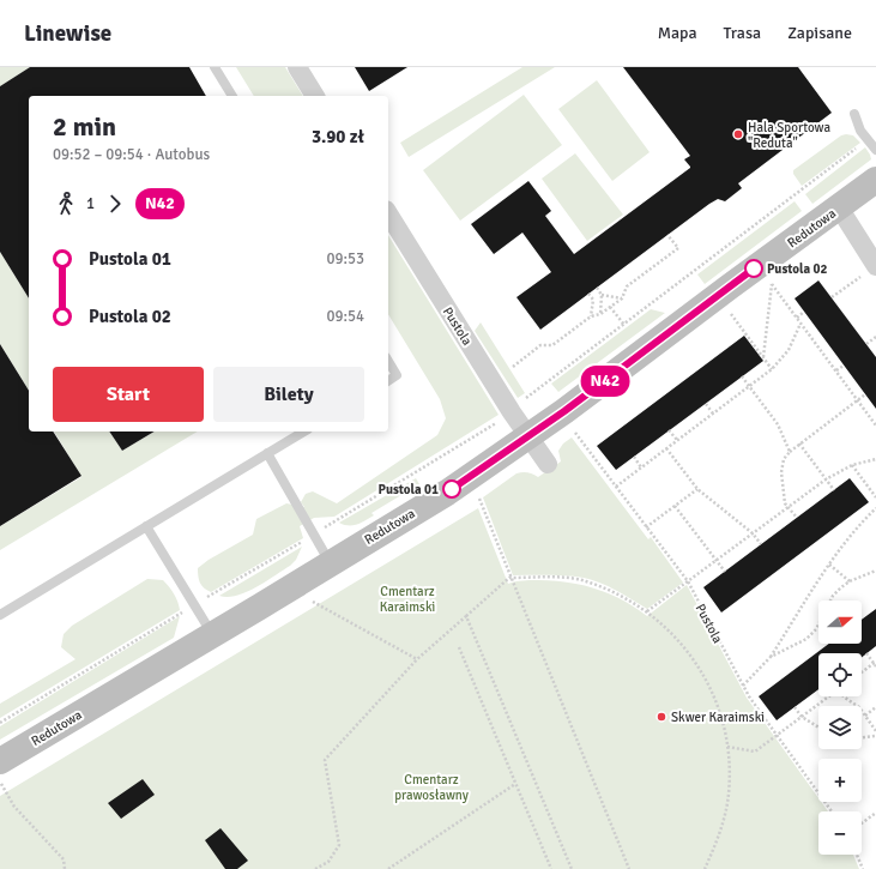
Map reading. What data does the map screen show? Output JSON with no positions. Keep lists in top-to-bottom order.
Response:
{
  "streets": {
    "street": ["Redutowa", "Pustola"]
  },
  "crossings": [
    ["Redutowa", "Pustola"]
  ],
  "parks": ["Cmentarz Karaimski", "Cmentarz prawosławny"],
  "places": [
    "Hala Sportowa \"Reduta\"",
    "Pustola 02",
    "Pustola 01",
    "Skwer Karaimski"
  ],
  "lines": ["bus line N42"],
  "north": "right",
  "page": {
    "header": "Linewise",
    "nav": ["Mapa", "Trasa", "Zapisane"],
    "on_map": "N42",
    "heading": ["2 min", "09:52 – 09:54 · Autobus", "3.90 zł"],
    "legs": ["1", "N42"],
    "list": [
      {
        "name": "Pustola 01",
        "value": "09:53"
      },
      {
        "name": "Pustola 02",
        "value": "09:54"
      }
    ],
    "buttons": ["Start", "Bilety"],
    "map_buttons": ["+", "−"]
  }
}
